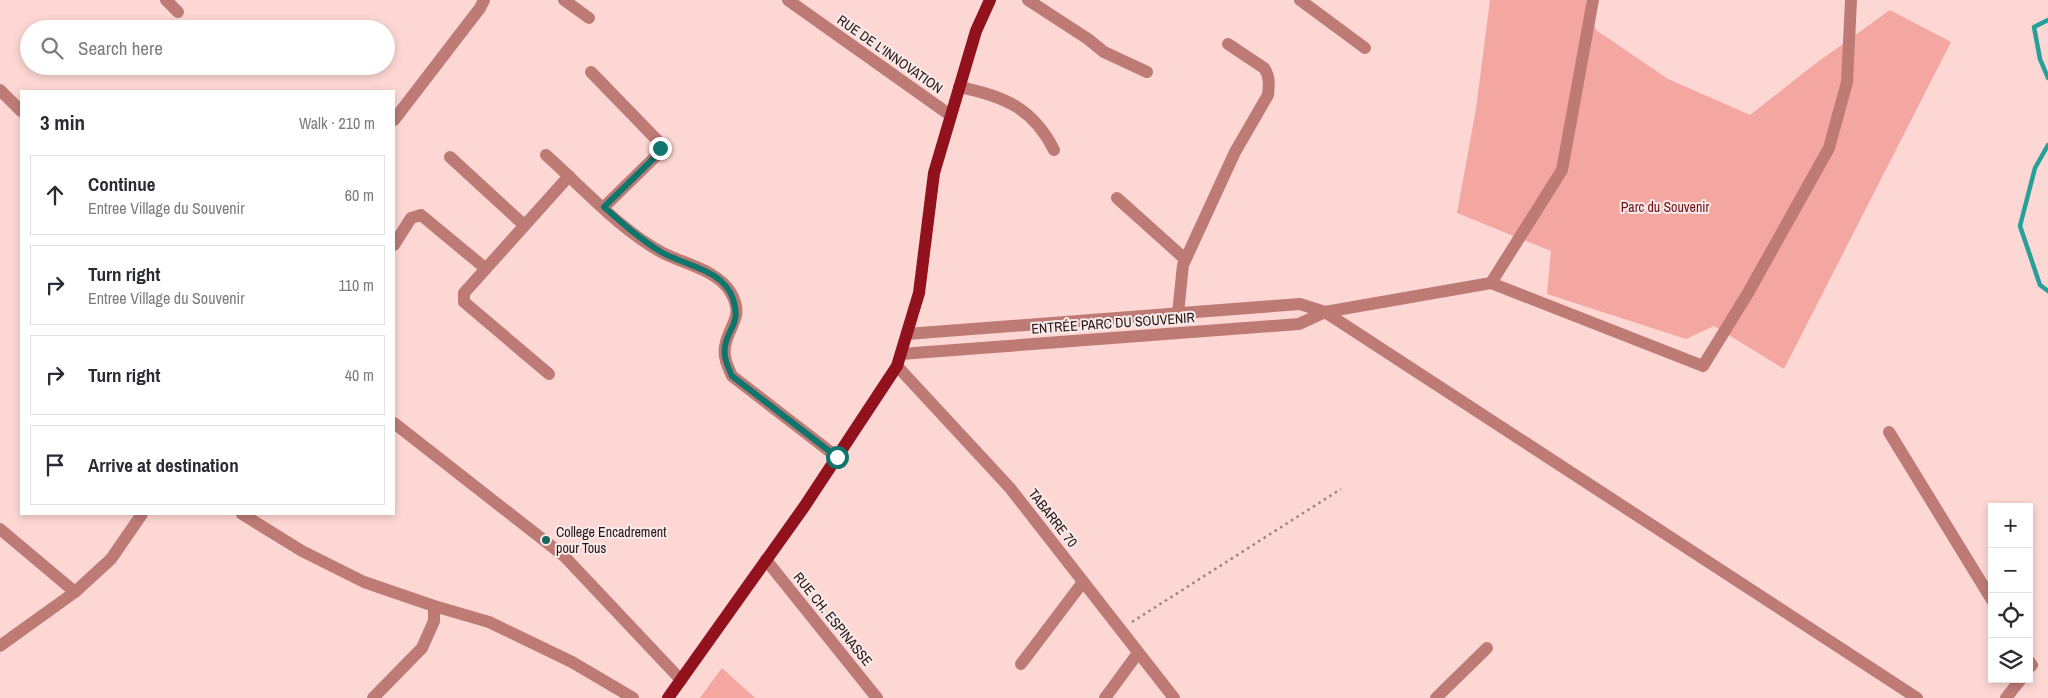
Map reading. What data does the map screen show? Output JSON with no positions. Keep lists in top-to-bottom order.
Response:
{
  "streets": {
    "street": [
      "RUE DE L'INNOVATION",
      "ENTRÉE PARC DU SOUVENIR",
      "TABARRE 70",
      "RUE CH. ESPINASSE"
    ]
  },
  "crossings": [
    ["ENTRÉE PARC DU SOUVENIR", "TABARRE 70"]
  ],
  "parks": ["Parc du Souvenir"],
  "places": ["College Encadrement pour Tous"],
  "page": {
    "search": "Search here",
    "heading": ["3 min", "Walk · 210 m"],
    "list": [
      ["Continue", "Entree Village du Souvenir", "60 m"],
      ["Turn right", "Entree Village du Souvenir", "110 m"],
      ["Turn right", "40 m"],
      "Arrive at destination"
    ],
    "map_buttons": ["+", "−"]
  }
}
